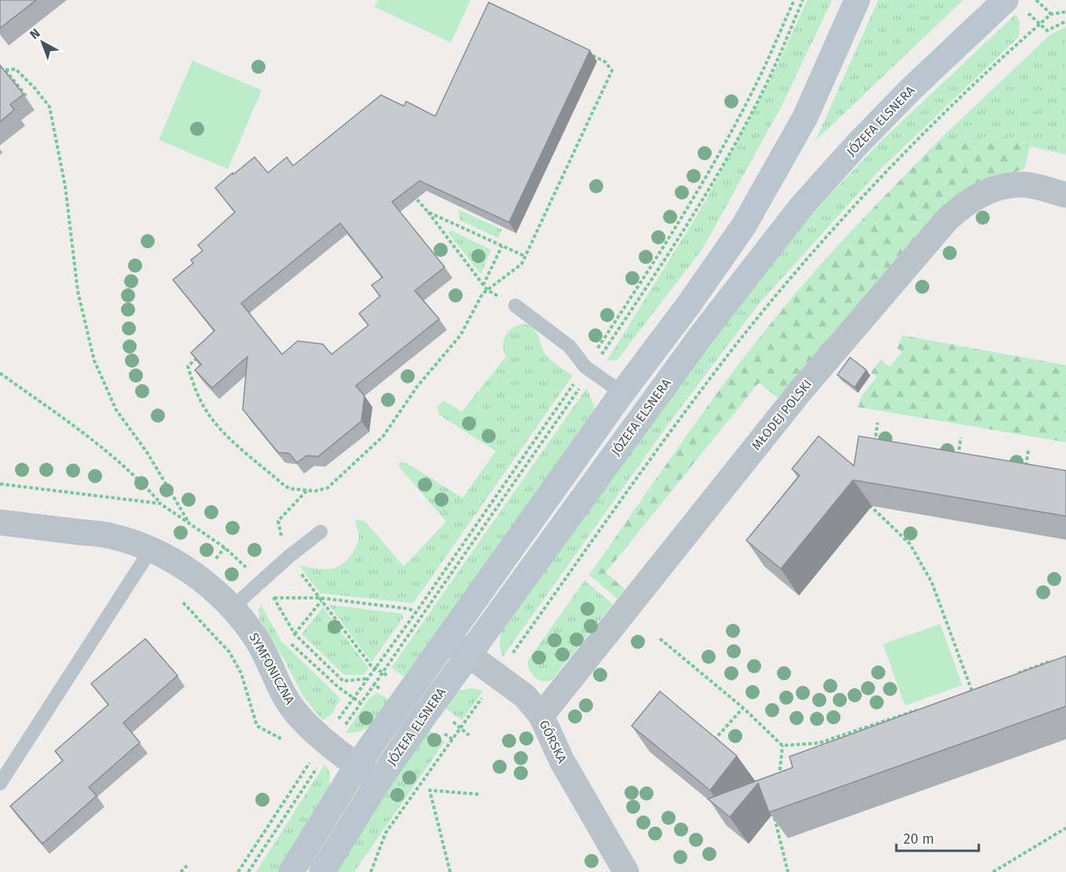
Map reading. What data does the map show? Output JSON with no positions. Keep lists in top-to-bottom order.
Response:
{
  "streets": {
    "street": [
      "JÓZEFA ELSNERA",
      "MŁODEJ POLSKI",
      "SYMFONICZNA",
      "GÓRSKA"
    ]
  },
  "crossings": [
    ["JÓZEFA ELSNERA", "SYMFONICZNA"],
    ["JÓZEFA ELSNERA", "GÓRSKA"],
    ["MŁODEJ POLSKI", "GÓRSKA"]
  ],
  "scale_bar": "20 m",
  "north": "top left"
}
